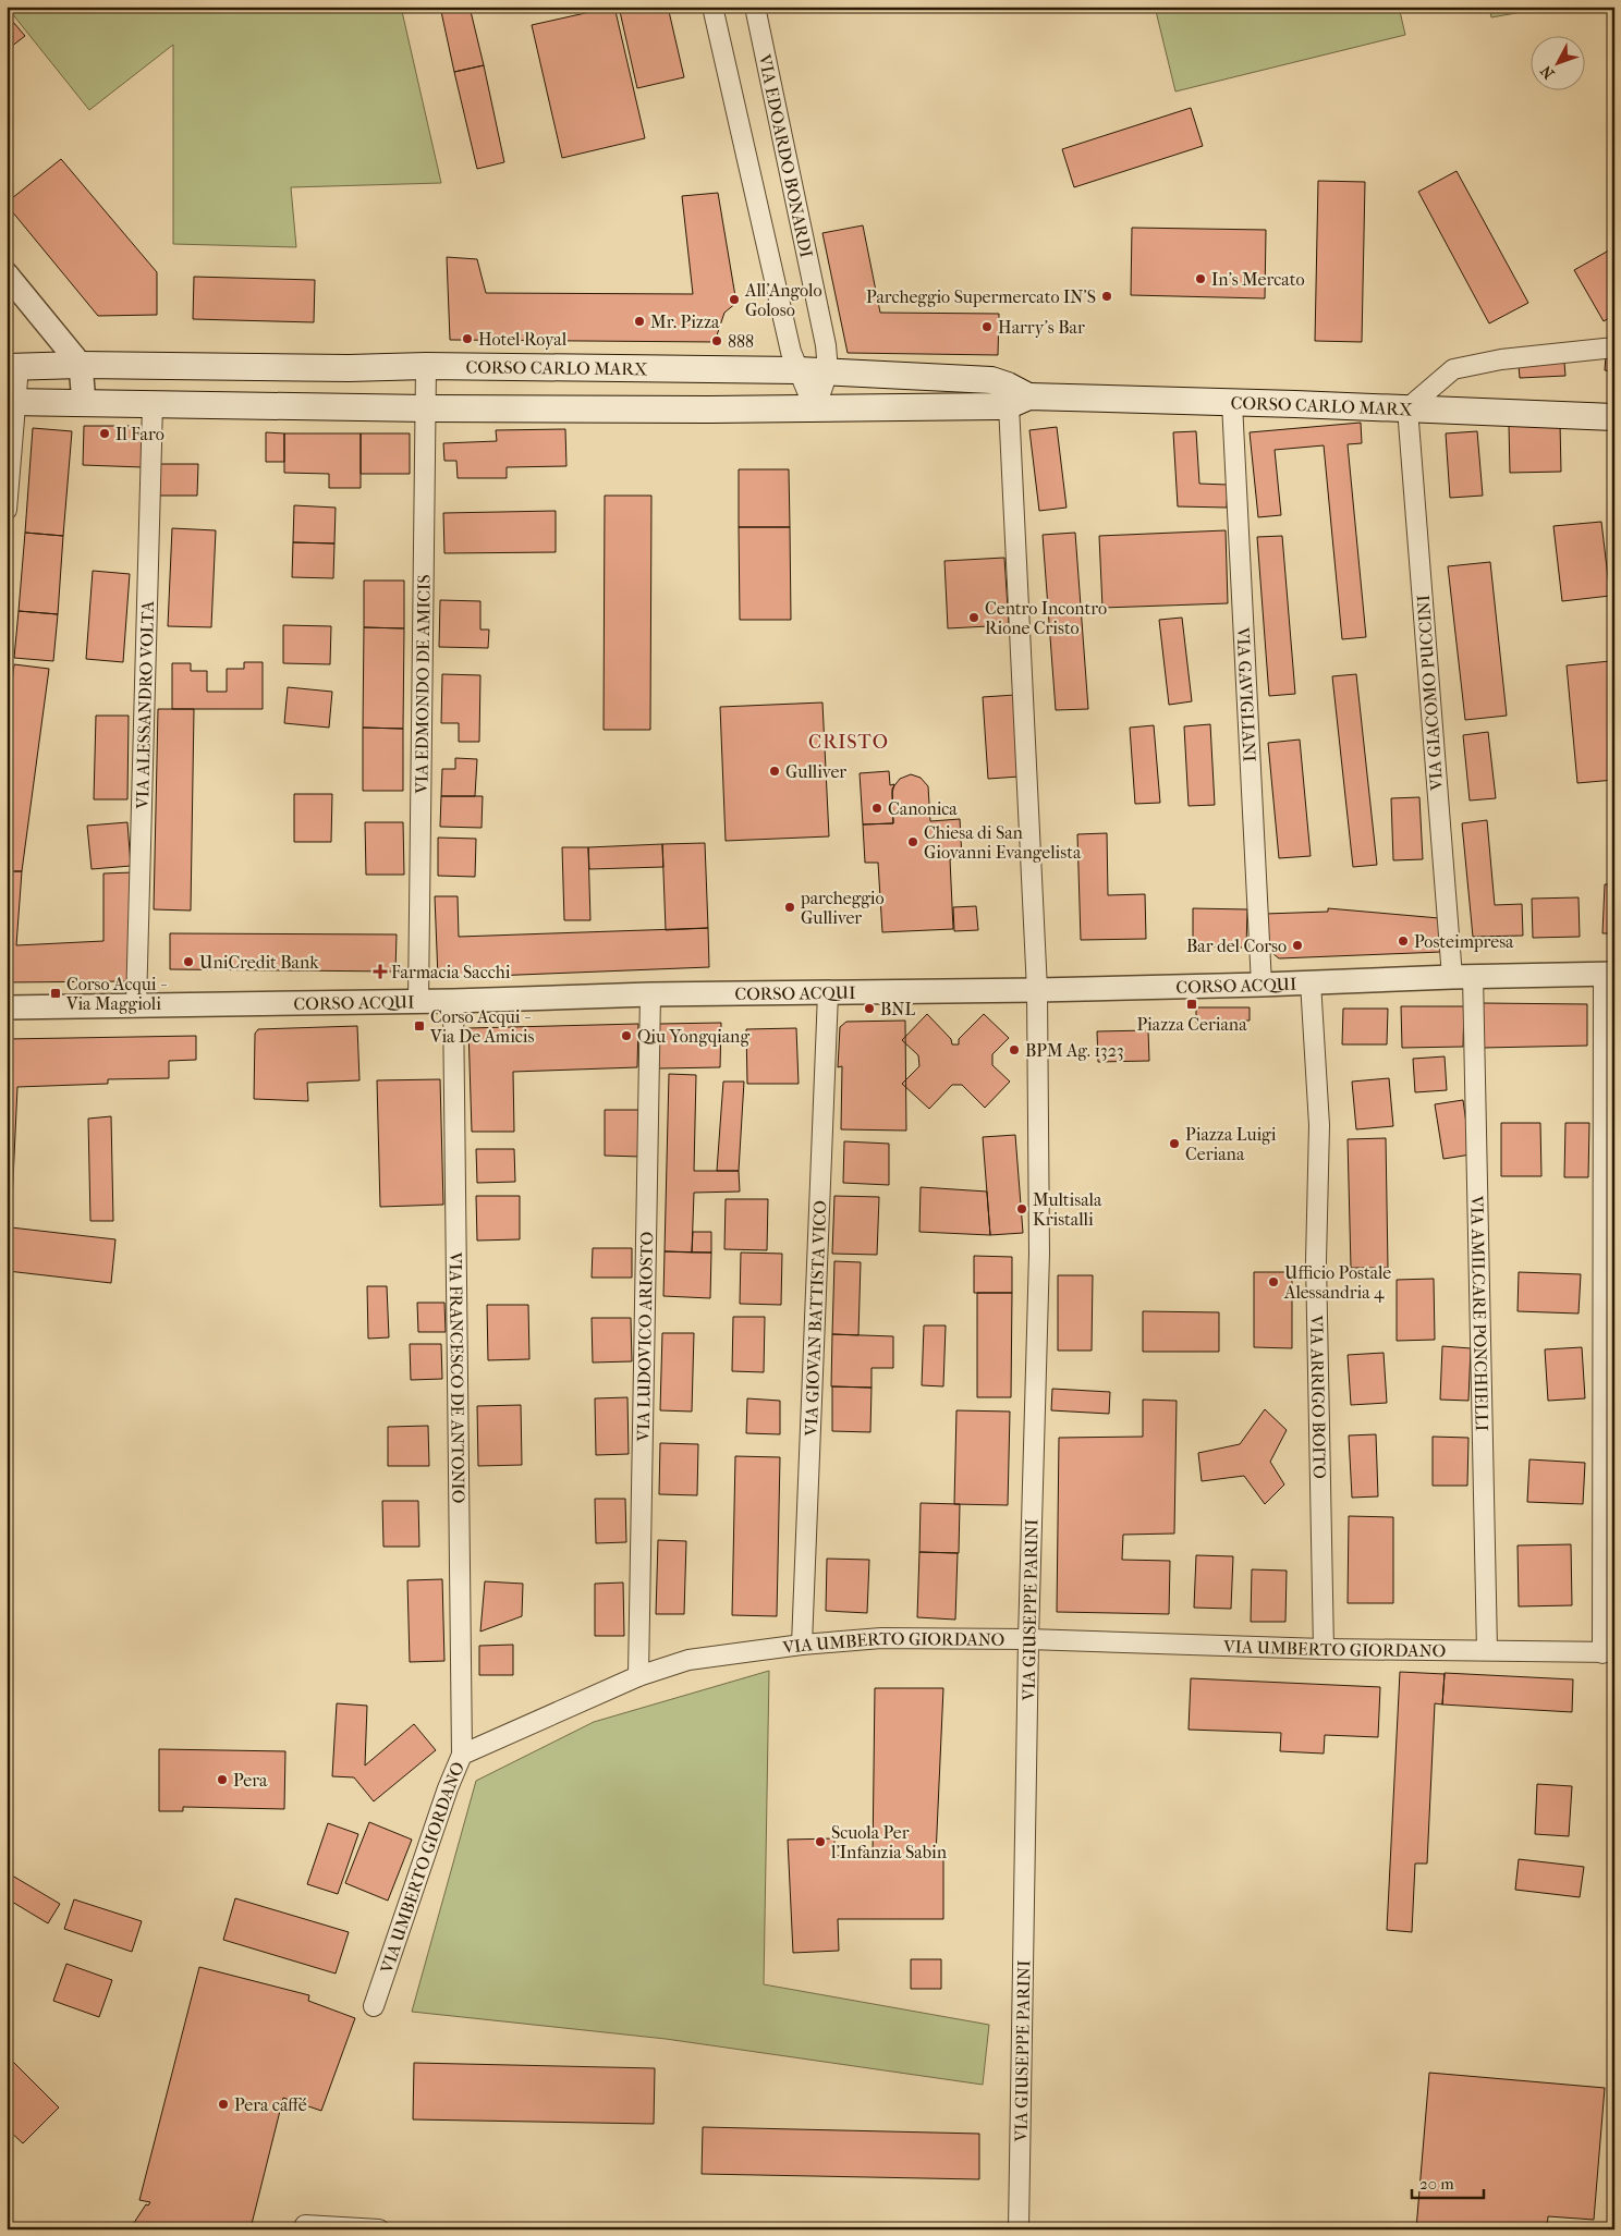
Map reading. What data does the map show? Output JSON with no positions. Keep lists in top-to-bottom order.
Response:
{
  "streets": {
    "main road": ["CORSO CARLO MARX"],
    "street": [
      "VIA EDOARDO BONARDI",
      "VIA EDMONDO DE AMICIS",
      "VIA GIACOMO PUCCINI",
      "VIA GAVIGLIANI",
      "VIA ALESSANDRO VOLTA",
      "CORSO ACQUI",
      "VIA AMILCARE PONCHIELLI",
      "VIA GIOVAN BATTISTA VICO",
      "VIA LUDOVICO ARIOSTO",
      "VIA FRANCESCO DE ANTONIO",
      "VIA ARRIGO BOITO",
      "VIA GIUSEPPE PARINI",
      "VIA UMBERTO GIORDANO"
    ]
  },
  "crossings": [
    ["VIA EDOARDO BONARDI", "CORSO CARLO MARX"],
    ["CORSO CARLO MARX", "VIA EDMONDO DE AMICIS"],
    ["CORSO CARLO MARX", "VIA GIACOMO PUCCINI"],
    ["CORSO CARLO MARX", "VIA GAVIGLIANI"],
    ["CORSO CARLO MARX", "VIA ALESSANDRO VOLTA"],
    ["CORSO CARLO MARX", "VIA GIUSEPPE PARINI"],
    ["VIA EDMONDO DE AMICIS", "CORSO ACQUI"],
    ["VIA GIACOMO PUCCINI", "CORSO ACQUI"],
    ["VIA GIACOMO PUCCINI", "VIA AMILCARE PONCHIELLI"],
    ["VIA GAVIGLIANI", "CORSO ACQUI"],
    ["VIA ALESSANDRO VOLTA", "CORSO ACQUI"],
    ["CORSO ACQUI", "VIA AMILCARE PONCHIELLI"],
    ["CORSO ACQUI", "VIA GIOVAN BATTISTA VICO"],
    ["CORSO ACQUI", "VIA LUDOVICO ARIOSTO"],
    ["CORSO ACQUI", "VIA FRANCESCO DE ANTONIO"],
    ["CORSO ACQUI", "VIA ARRIGO BOITO"],
    ["CORSO ACQUI", "VIA GIUSEPPE PARINI"],
    ["VIA AMILCARE PONCHIELLI", "VIA UMBERTO GIORDANO"],
    ["VIA GIOVAN BATTISTA VICO", "VIA UMBERTO GIORDANO"],
    ["VIA LUDOVICO ARIOSTO", "VIA UMBERTO GIORDANO"],
    ["VIA FRANCESCO DE ANTONIO", "VIA UMBERTO GIORDANO"],
    ["VIA ARRIGO BOITO", "VIA UMBERTO GIORDANO"],
    ["VIA GIUSEPPE PARINI", "VIA UMBERTO GIORDANO"]
  ],
  "districts": ["CRISTO"],
  "places": {
    "other": [
      "In's Mercato",
      "Parcheggio Supermercato IN'S",
      "All'Angolo Goloso",
      "Mr. Pizza",
      "Harry's Bar",
      "Hotel Royal",
      "888",
      "Il Faro",
      "Centro Incontro Rione Cristo",
      "Gulliver",
      "Canonica",
      "Chiesa di San Giovanni Evangelista",
      "parcheggio Gulliver",
      "Posteimpresa",
      "Bar del Corso",
      "UniCredit Bank",
      "BNL",
      "Qiu Yongqiang",
      "BPM Ag. 1323",
      "Piazza Luigi Ceriana",
      "Multisala Kristalli",
      "Ufficio Postale Alessandria 4",
      "Pera",
      "Scuola Per l'Infanzia Sabin",
      "Pera caffé"
    ],
    "health": ["Farmacia Sacchi"],
    "transit": ["Corso Acqui - Via Maggioli", "Piazza Ceriana", "Corso Acqui - Via De Amicis"]
  },
  "scale_bar": "20 m",
  "north": "bottom left"
}
